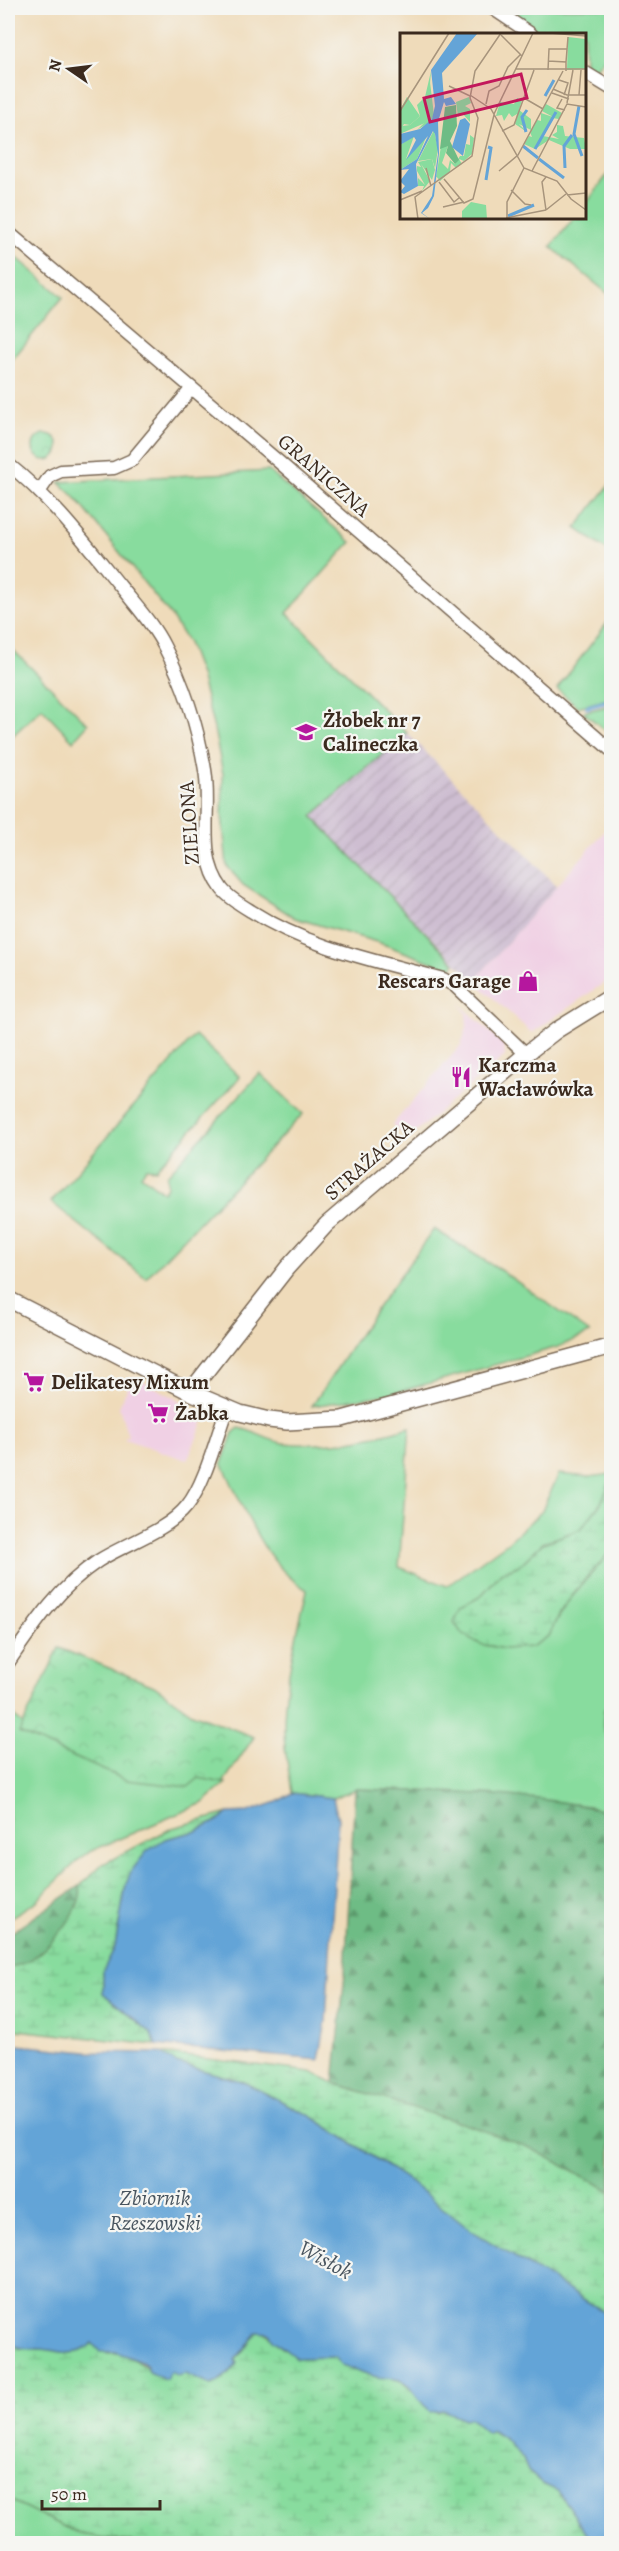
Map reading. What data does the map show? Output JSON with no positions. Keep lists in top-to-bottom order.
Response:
{
  "streets": {
    "street": ["GRANICZNA", "ZIELONA", "STRAŻACKA"]
  },
  "crossings": [
    ["ZIELONA", "STRAŻACKA"]
  ],
  "water": ["Zbiornik Rzeszowski", "Wisłok"],
  "places": {
    "school or university": ["Żłobek nr 7 Calineczka"],
    "shop": ["Rescars Garage"],
    "restaurant": ["Karczma Wacławówka"],
    "supermarket": ["Delikatesy Mixum", "Żabka"]
  },
  "scale_bar": "50 m",
  "north": "left"
}
